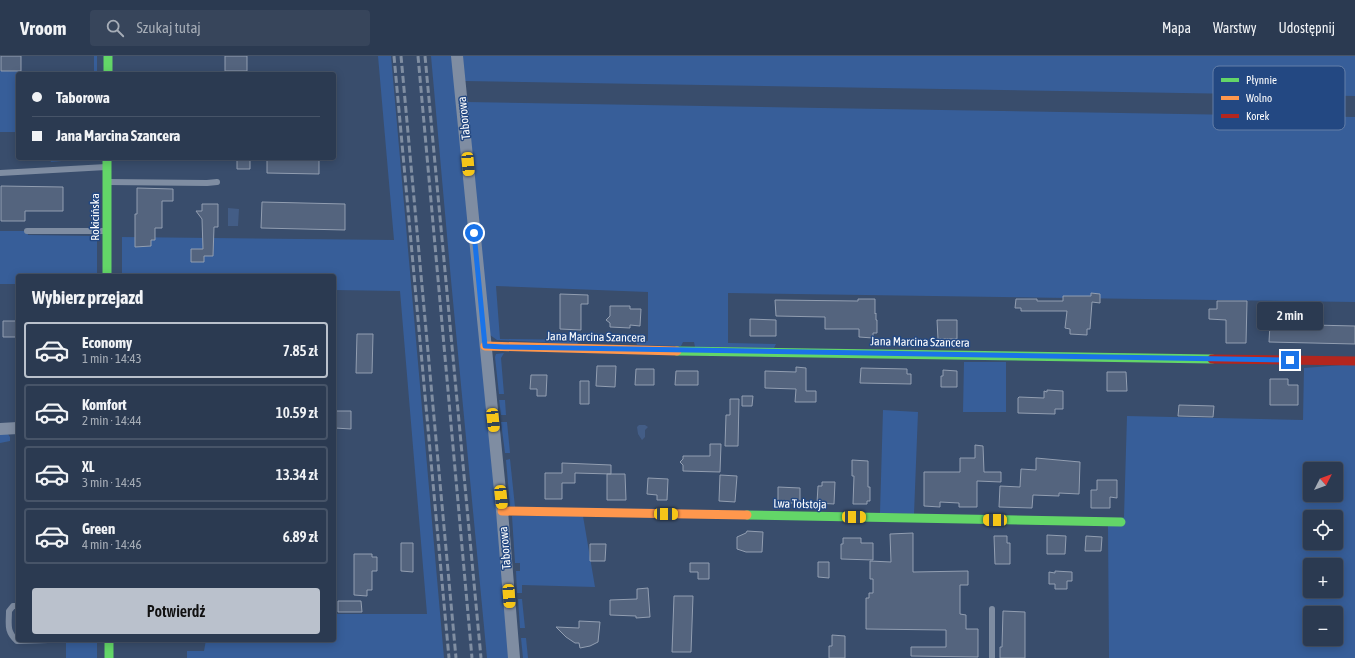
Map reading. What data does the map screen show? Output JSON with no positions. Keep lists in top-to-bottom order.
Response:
{
  "streets": {
    "street": [
      "Taborowa",
      "Rokicińska",
      "Jana Marcina Szancera",
      "Lwa Tołstoja"
    ]
  },
  "crossings": [
    ["Taborowa", "Jana Marcina Szancera"],
    ["Taborowa", "Lwa Tołstoja"]
  ],
  "legend": ["Płynnie", "Wolno", "Korek"],
  "north": "top right",
  "page": {
    "header": "Vroom",
    "search": "Szukaj tutaj",
    "nav": ["Mapa", "Warstwy", "Udostępnij"],
    "banner": ["Taborowa", "Jana Marcina Szancera"],
    "heading": "Wybierz przejazd",
    "bubble": "2 min",
    "list": [
      {
        "name": "Economy",
        "note": "1 min · 14:43",
        "value": "7.85 zł"
      },
      {
        "name": "Komfort",
        "note": "2 min · 14:44",
        "value": "10.59 zł"
      },
      {
        "name": "XL",
        "note": "3 min · 14:45",
        "value": "13.34 zł"
      },
      {
        "name": "Green",
        "note": "4 min · 14:46",
        "value": "6.89 zł"
      }
    ],
    "map_buttons": ["+", "−"],
    "buttons": "Potwierdź"
  }
}
